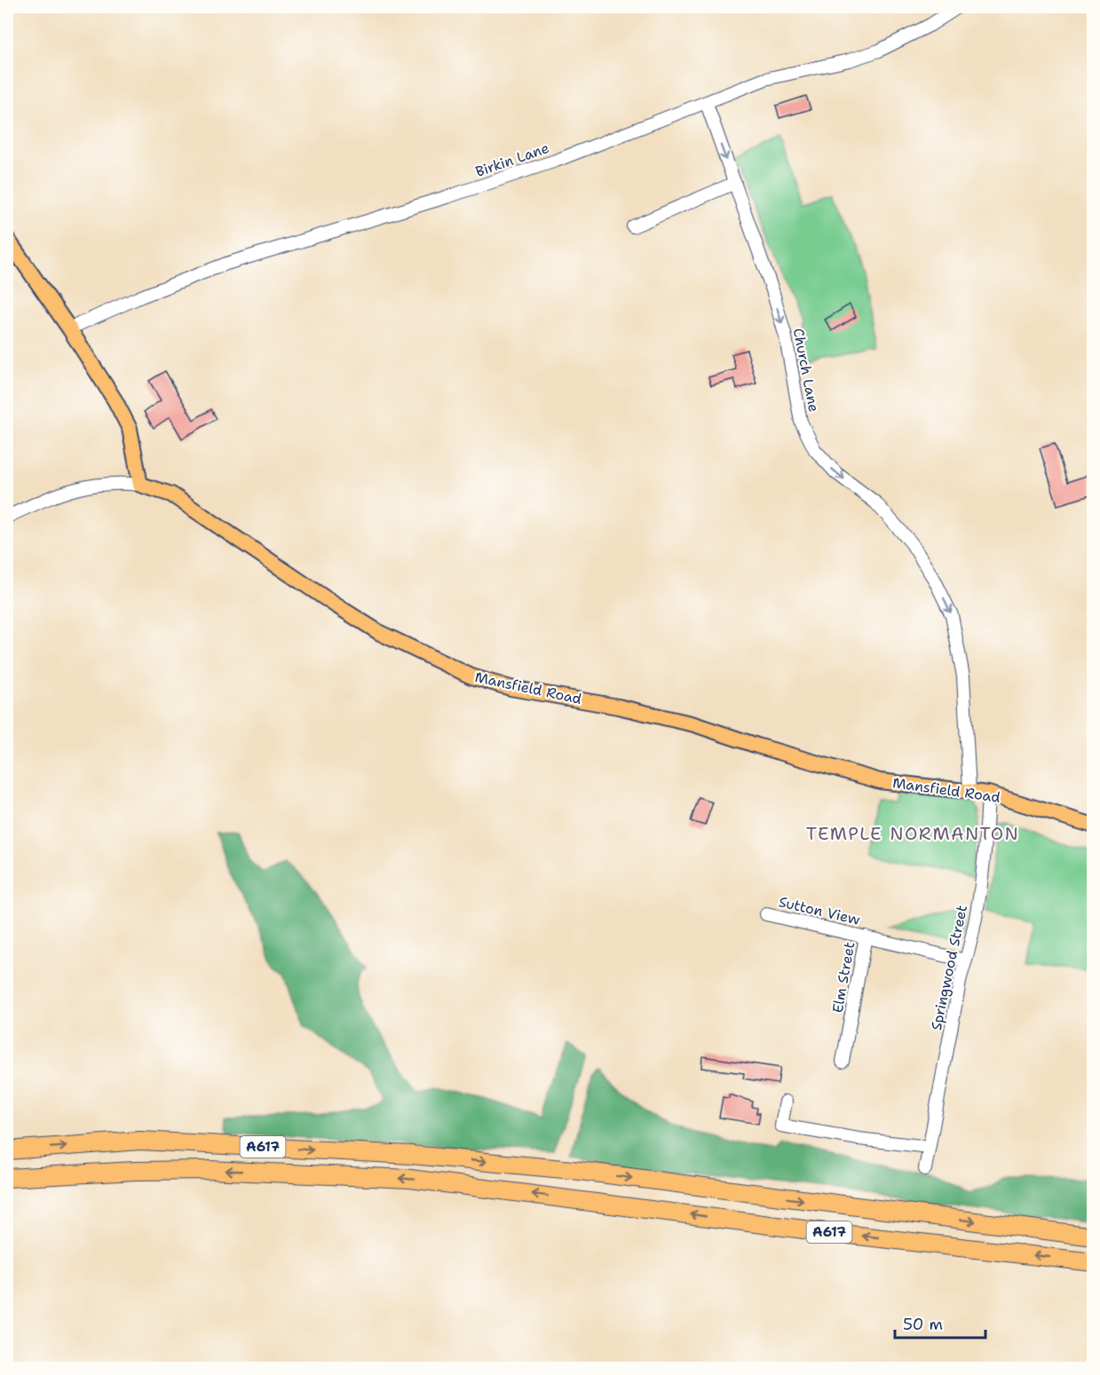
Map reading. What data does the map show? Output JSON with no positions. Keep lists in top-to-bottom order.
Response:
{
  "streets": {
    "highway": ["A617"],
    "main road": ["Mansfield Road"],
    "street": [
      "Birkin Lane",
      "Church Lane",
      "Sutton View",
      "Springwood Street",
      "Elm Street"
    ]
  },
  "crossings": [
    ["Birkin Lane", "Church Lane"],
    ["Church Lane", "Mansfield Road"],
    ["Mansfield Road", "Springwood Street"],
    ["Sutton View", "Elm Street"],
    ["Springwood Street", "Elm Street"]
  ],
  "one_way": ["Church Lane"],
  "districts": ["TEMPLE NORMANTON"],
  "scale_bar": "50 m"
}
